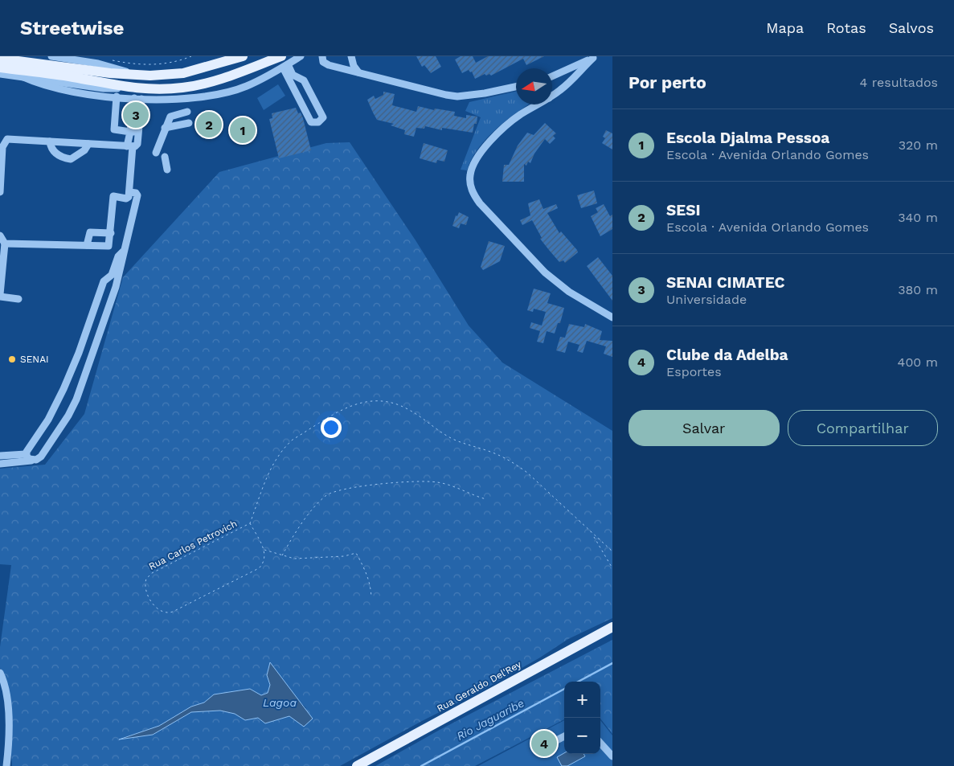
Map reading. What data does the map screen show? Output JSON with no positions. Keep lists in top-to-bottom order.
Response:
{
  "streets": {
    "main road": ["Rua Geraldo Del'Rey"],
    "path": ["Rua Carlos Petrovich"]
  },
  "water": ["Lagoa", "Rio Jaguaribe"],
  "places": ["SENAI"],
  "north": "left",
  "page": {
    "header": "Streetwise",
    "nav": ["Mapa", "Rotas", "Salvos"],
    "heading": ["Por perto", "4 resultados"],
    "pins": [
      "3",
      "2",
      "1",
      "4"
    ],
    "list": [
      {
        "mark": "1",
        "name": "Escola Djalma Pessoa",
        "note": "Escola · Avenida Orlando Gomes",
        "value": "320 m"
      },
      {
        "mark": "2",
        "name": "SESI",
        "note": "Escola · Avenida Orlando Gomes",
        "value": "340 m"
      },
      {
        "mark": "3",
        "name": "SENAI CIMATEC",
        "note": "Universidade",
        "value": "380 m"
      },
      {
        "mark": "4",
        "name": "Clube da Adelba",
        "note": "Esportes",
        "value": "400 m"
      }
    ],
    "buttons": ["Salvar", "Compartilhar"],
    "map_buttons": ["+", "−"]
  }
}
